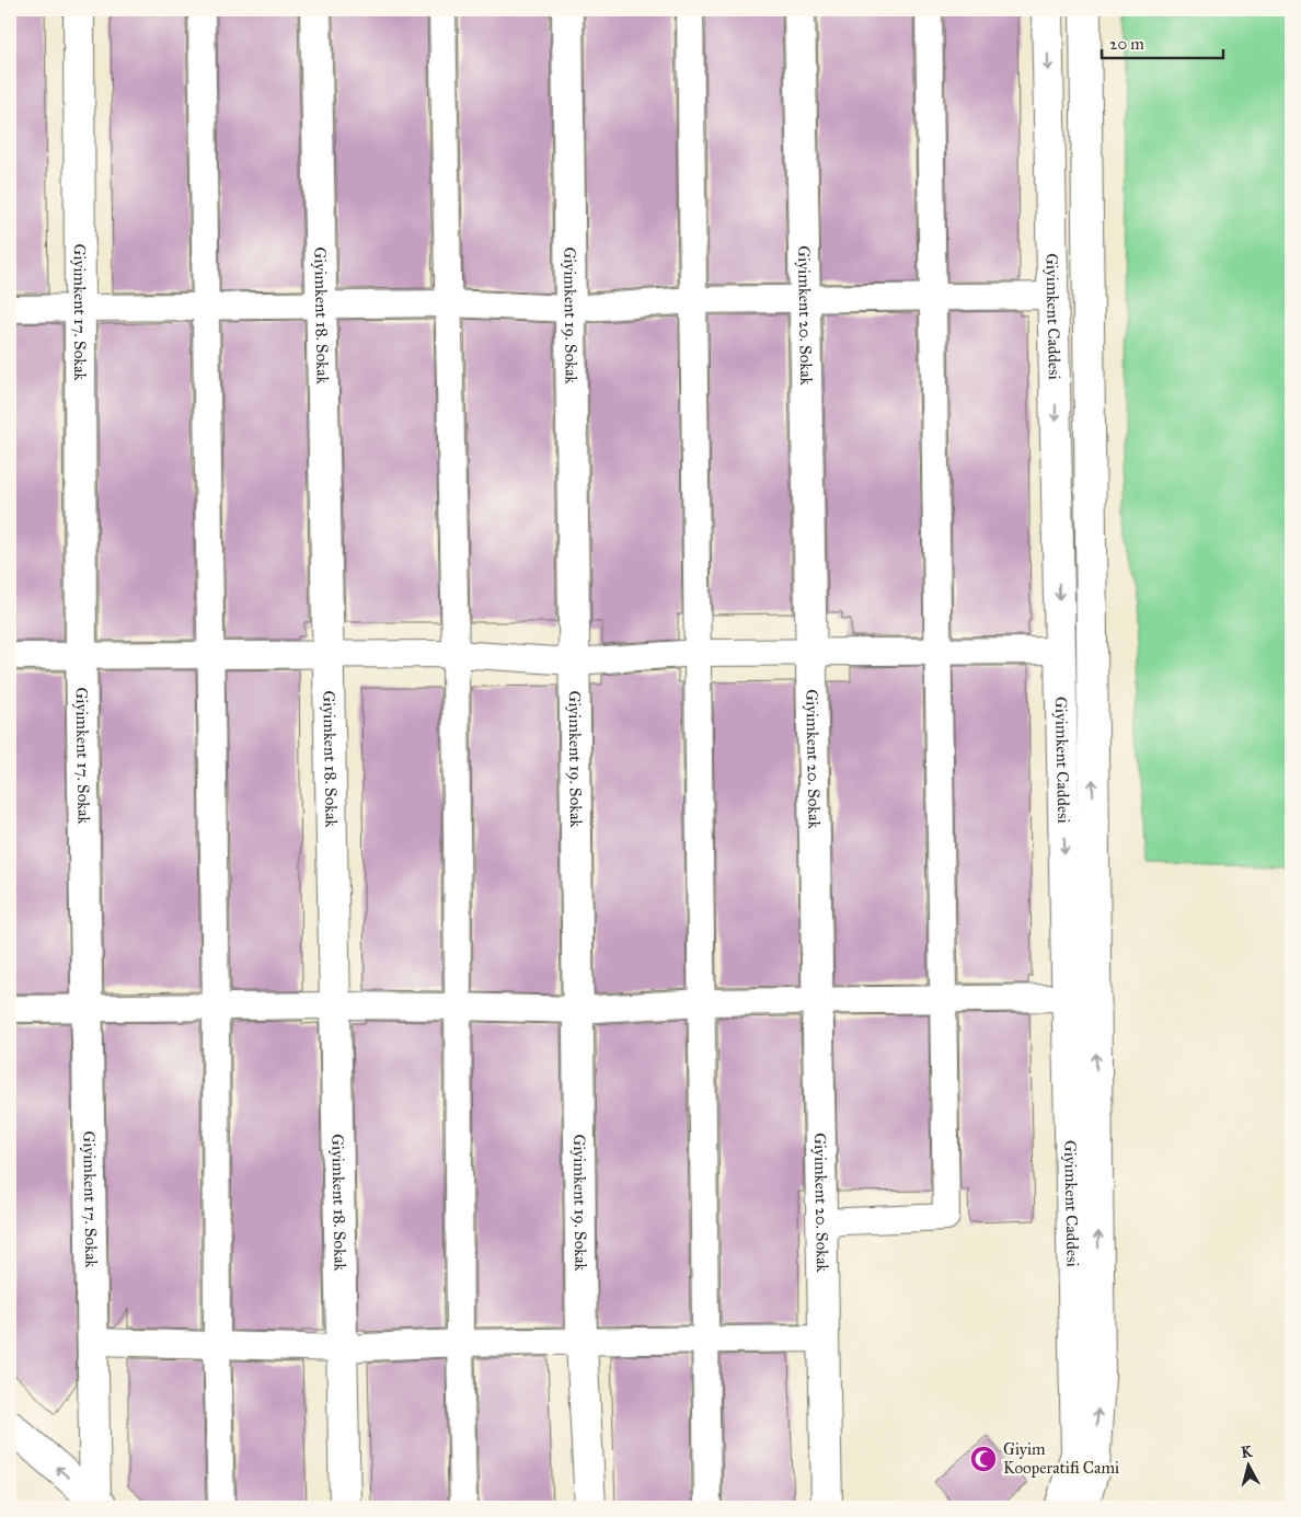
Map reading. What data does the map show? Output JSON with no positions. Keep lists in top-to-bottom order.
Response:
{
  "streets": {
    "street": [
      "Giyimkent 17. Sokak",
      "Giyimkent 18. Sokak",
      "Giyimkent 19. Sokak",
      "Giyimkent 20. Sokak",
      "Giyimkent Caddesi"
    ]
  },
  "places": {
    "mosque": ["Giyim Kooperatifi Cami"]
  },
  "scale_bar": "20 m",
  "north": "top"
}
